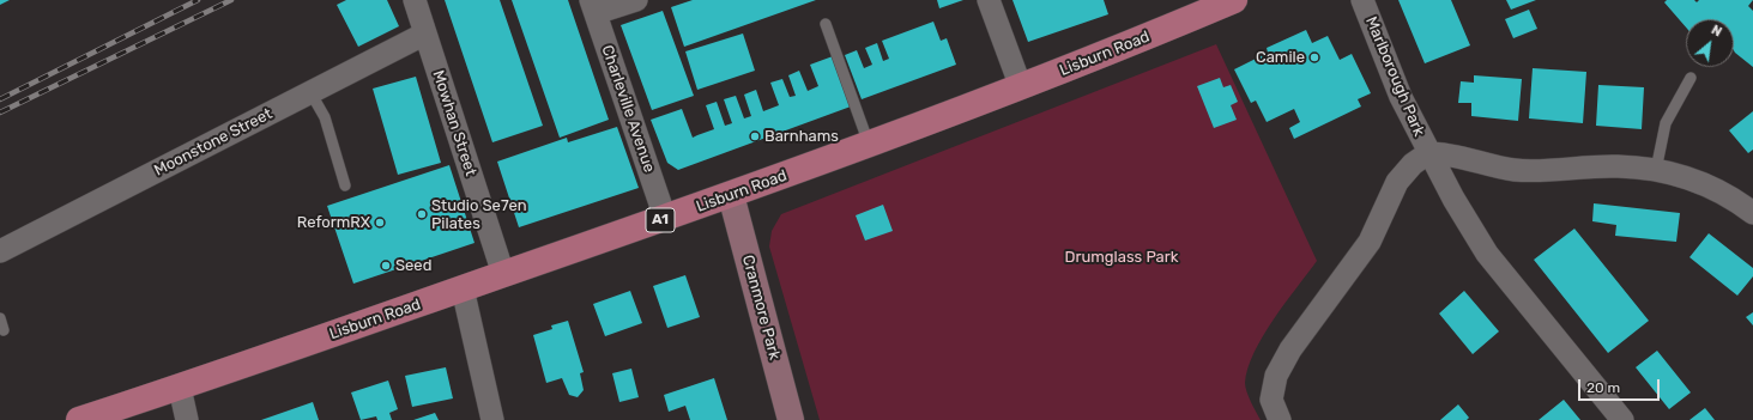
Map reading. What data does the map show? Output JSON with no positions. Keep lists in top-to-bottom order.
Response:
{
  "streets": {
    "main road": ["Lisburn Road", "A1"],
    "street": [
      "Marlborough Park",
      "Charleville Avenue",
      "Mowhan Street",
      "Moonstone Street",
      "Cranmore Park"
    ]
  },
  "crossings": [
    ["Lisburn Road", "Charleville Avenue"],
    ["Lisburn Road", "Mowhan Street"],
    ["Lisburn Road", "Cranmore Park"],
    ["Mowhan Street", "Moonstone Street"]
  ],
  "parks": ["Drumglass Park"],
  "places": [
    "Camile",
    "Barnhams",
    "Studio Se7en Pilates",
    "ReformRX",
    "Seed"
  ],
  "scale_bar": "20 m",
  "north": "top right"
}
